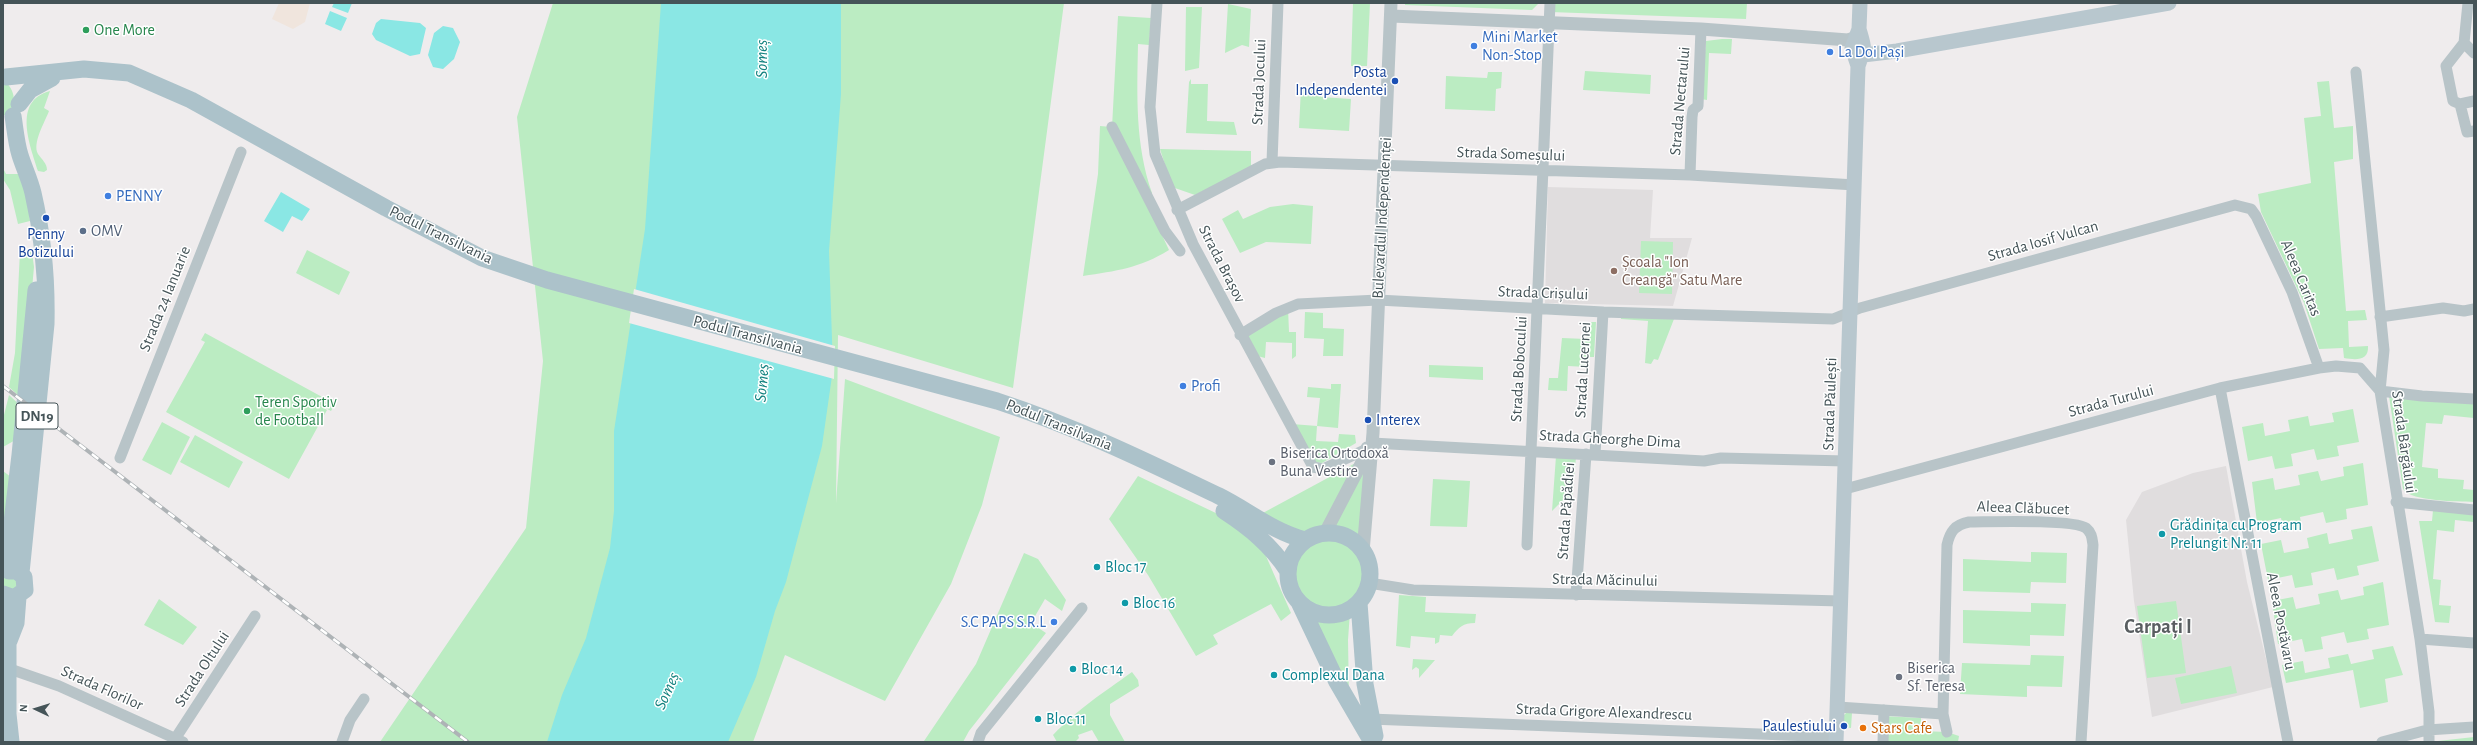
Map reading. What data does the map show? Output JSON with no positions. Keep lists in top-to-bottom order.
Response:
{
  "streets": {
    "main road": [
      "Bulevardul Independenței",
      "Podul Transilvania",
      "Strada Păulești",
      "DN19"
    ],
    "street": [
      "Strada Jocului",
      "Strada Nectarului",
      "Strada Someșului",
      "Strada Iosif Vulcan",
      "Strada Brașov",
      "Aleea Caritas",
      "Strada Crișului",
      "Strada 24 Ianuarie",
      "Strada Bobocului",
      "Strada Lucernei",
      "Strada Turului",
      "Strada Gheorghe Dima",
      "Strada Bârgăului",
      "Aleea Clăbucet",
      "Strada Păpădiei",
      "Strada Măcinului",
      "Aleea Postăvaru",
      "Strada Oltului",
      "Strada Florilor",
      "Strada Grigore Alexandrescu"
    ]
  },
  "crossings": [
    ["Strada Jocului", "Strada Someșului"],
    ["Strada Nectarului", "Strada Someșului"],
    ["Strada Someșului", "Bulevardul Independenței"],
    ["Strada Someșului", "Strada Brașov"],
    ["Strada Someșului", "Strada Bobocului"],
    ["Strada Someșului", "Strada Păulești"],
    ["Bulevardul Independenței", "Strada Brașov"],
    ["Bulevardul Independenței", "Strada Crișului"],
    ["Bulevardul Independenței", "Strada Gheorghe Dima"],
    ["Bulevardul Independenței", "Strada Măcinului"],
    ["Strada Iosif Vulcan", "Aleea Caritas"],
    ["Strada Iosif Vulcan", "Strada Crișului"],
    ["Strada Iosif Vulcan", "Strada Păulești"],
    ["Strada Brașov", "Strada Crișului"],
    ["Strada Brașov", "Strada Gheorghe Dima"],
    ["Aleea Caritas", "Strada Turului"],
    ["Strada Crișului", "Strada Bobocului"],
    ["Strada Crișului", "Strada Lucernei"],
    ["Strada Crișului", "Strada Păulești"],
    ["Strada Bobocului", "Strada Gheorghe Dima"],
    ["Strada Lucernei", "Strada Gheorghe Dima"],
    ["Strada Lucernei", "Strada Păpădiei"],
    ["Strada Turului", "Strada Păulești"],
    ["Strada Turului", "Strada Bârgăului"],
    ["Strada Turului", "Aleea Postăvaru"],
    ["Strada Păulești", "Strada Gheorghe Dima"],
    ["Strada Păulești", "Strada Măcinului"],
    ["Strada Păulești", "Strada Grigore Alexandrescu"],
    ["DN19", "Strada Florilor"],
    ["Strada Gheorghe Dima", "Strada Păpădiei"],
    ["Strada Păpădiei", "Strada Măcinului"],
    ["Strada Oltului", "Strada Florilor"]
  ],
  "districts": ["Carpați I"],
  "water": ["Someș"],
  "places": [
    "One More",
    "Mini Market Non-Stop",
    "La Doi Pași",
    "Posta Independentei",
    "PENNY",
    "Penny Botizului",
    "OMV",
    "Școala \"Ion Creangă\" Satu Mare",
    "Profi",
    "Teren Sportiv de Football",
    "Interex",
    "Biserica Ortodoxă Buna Vestire",
    "Grădiniţa cu Program Prelungit Nr. 11",
    "Bloc 17",
    "Bloc 16",
    "S.C PAPS S.R.L",
    "Bloc 14",
    "Complexul Dana",
    "Biserica Sf. Teresa",
    "Bloc 11",
    "Paulestiului",
    "Stars Cafe"
  ],
  "north": "left"
}
